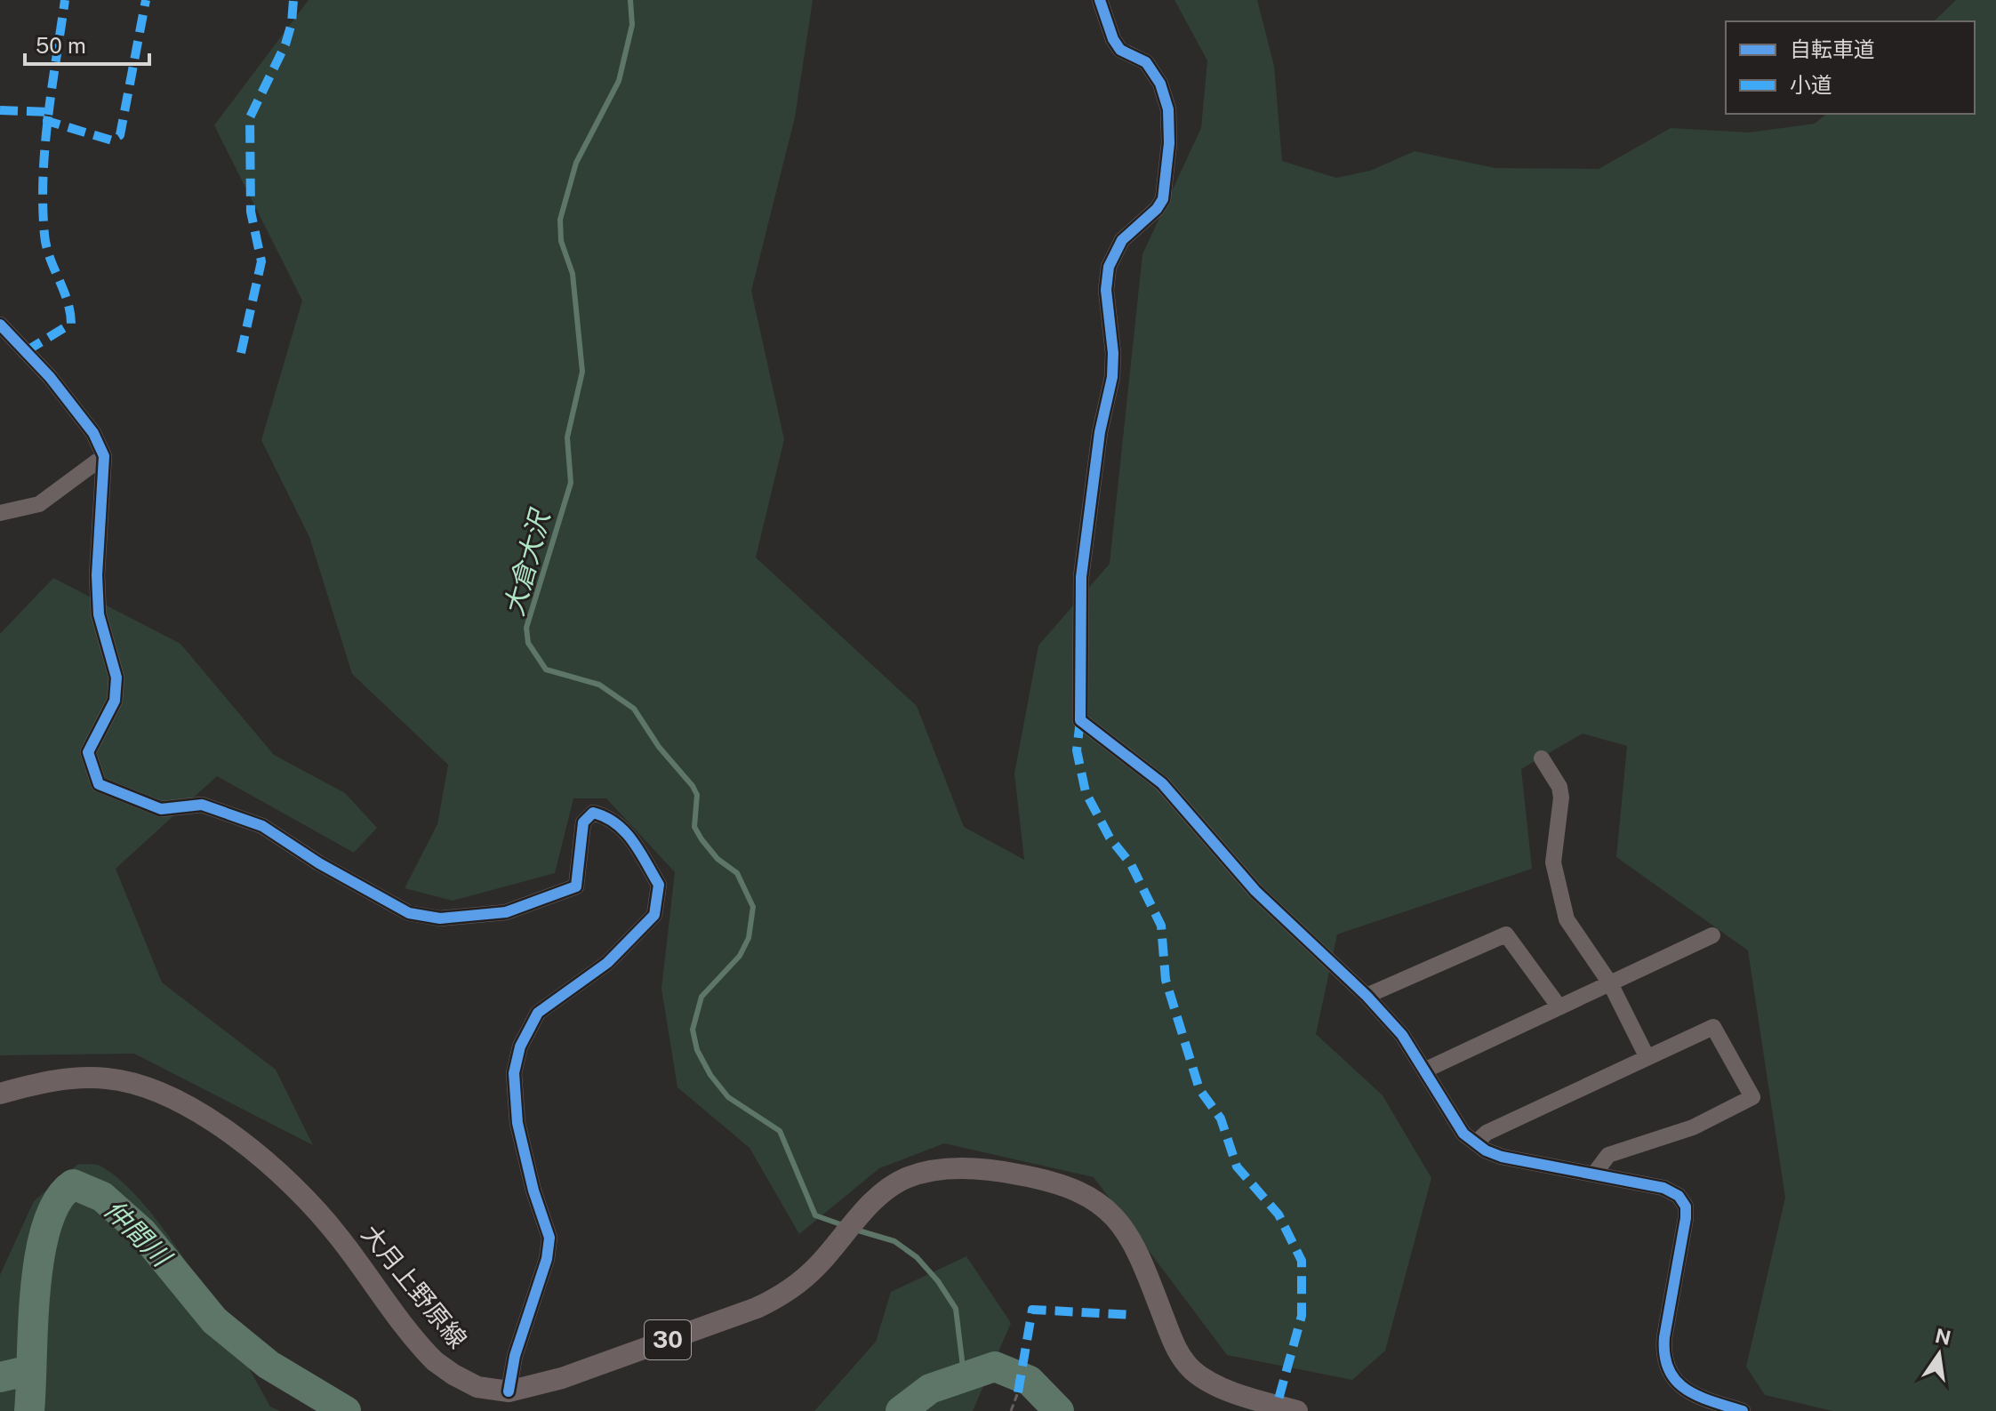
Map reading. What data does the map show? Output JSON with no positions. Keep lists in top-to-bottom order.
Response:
{
  "streets": {
    "main road": ["大月上野原線", "30"]
  },
  "water": ["大倉大沢", "仲間川"],
  "legend": ["自転車道", "小道"],
  "scale_bar": "50 m",
  "north": "top"
}
